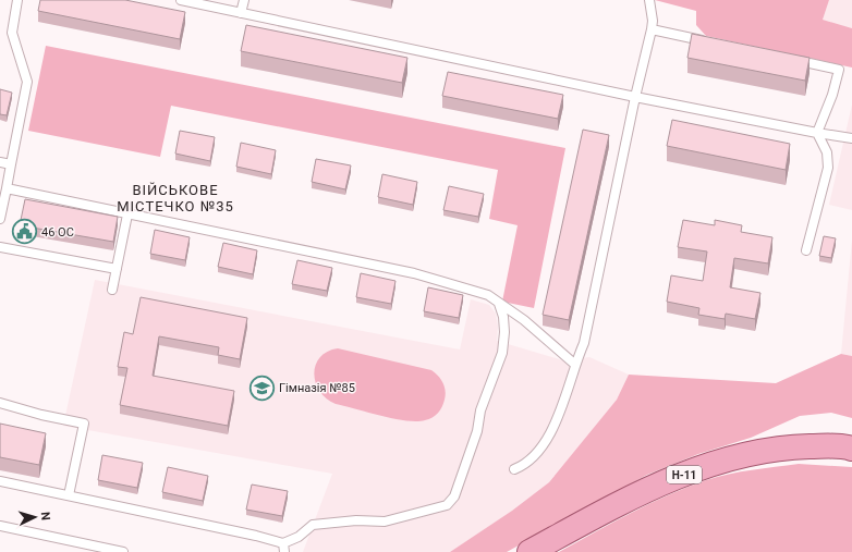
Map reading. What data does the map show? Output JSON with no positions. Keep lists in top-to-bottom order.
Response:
{
  "streets": {
    "main road": ["Н-11"]
  },
  "districts": ["ВІЙСЬКОВЕ МІСТЕЧКО №35"],
  "places": {
    "public building": ["46 ОС"],
    "school or university": ["Гімназія №85"]
  },
  "north": "right"
}
